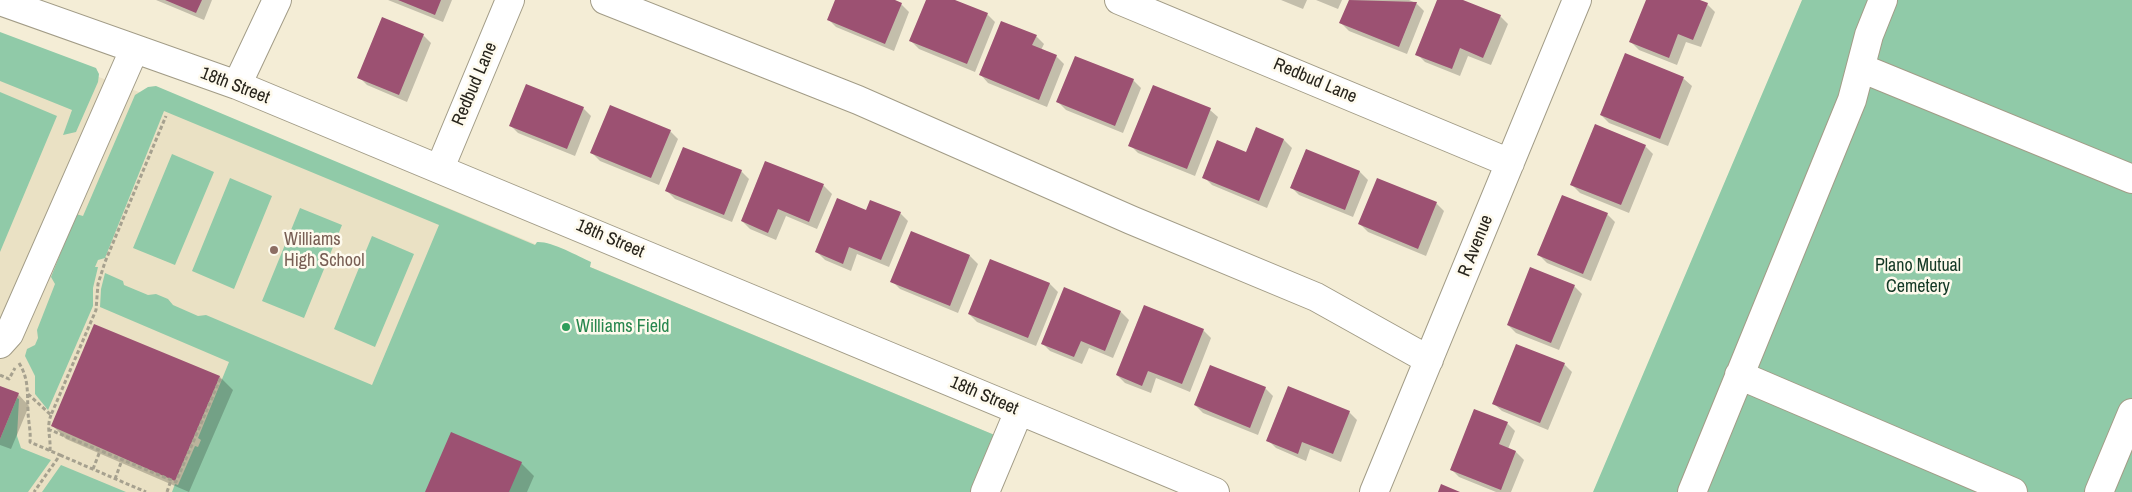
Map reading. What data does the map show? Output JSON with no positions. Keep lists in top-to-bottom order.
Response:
{
  "streets": {
    "street": ["Redbud Lane", "18th Street", "R Avenue"]
  },
  "crossings": [
    ["Redbud Lane", "18th Street"],
    ["Redbud Lane", "R Avenue"]
  ],
  "parks": ["Plano Mutual Cemetery"],
  "places": ["Williams High School", "Williams Field"]
}
